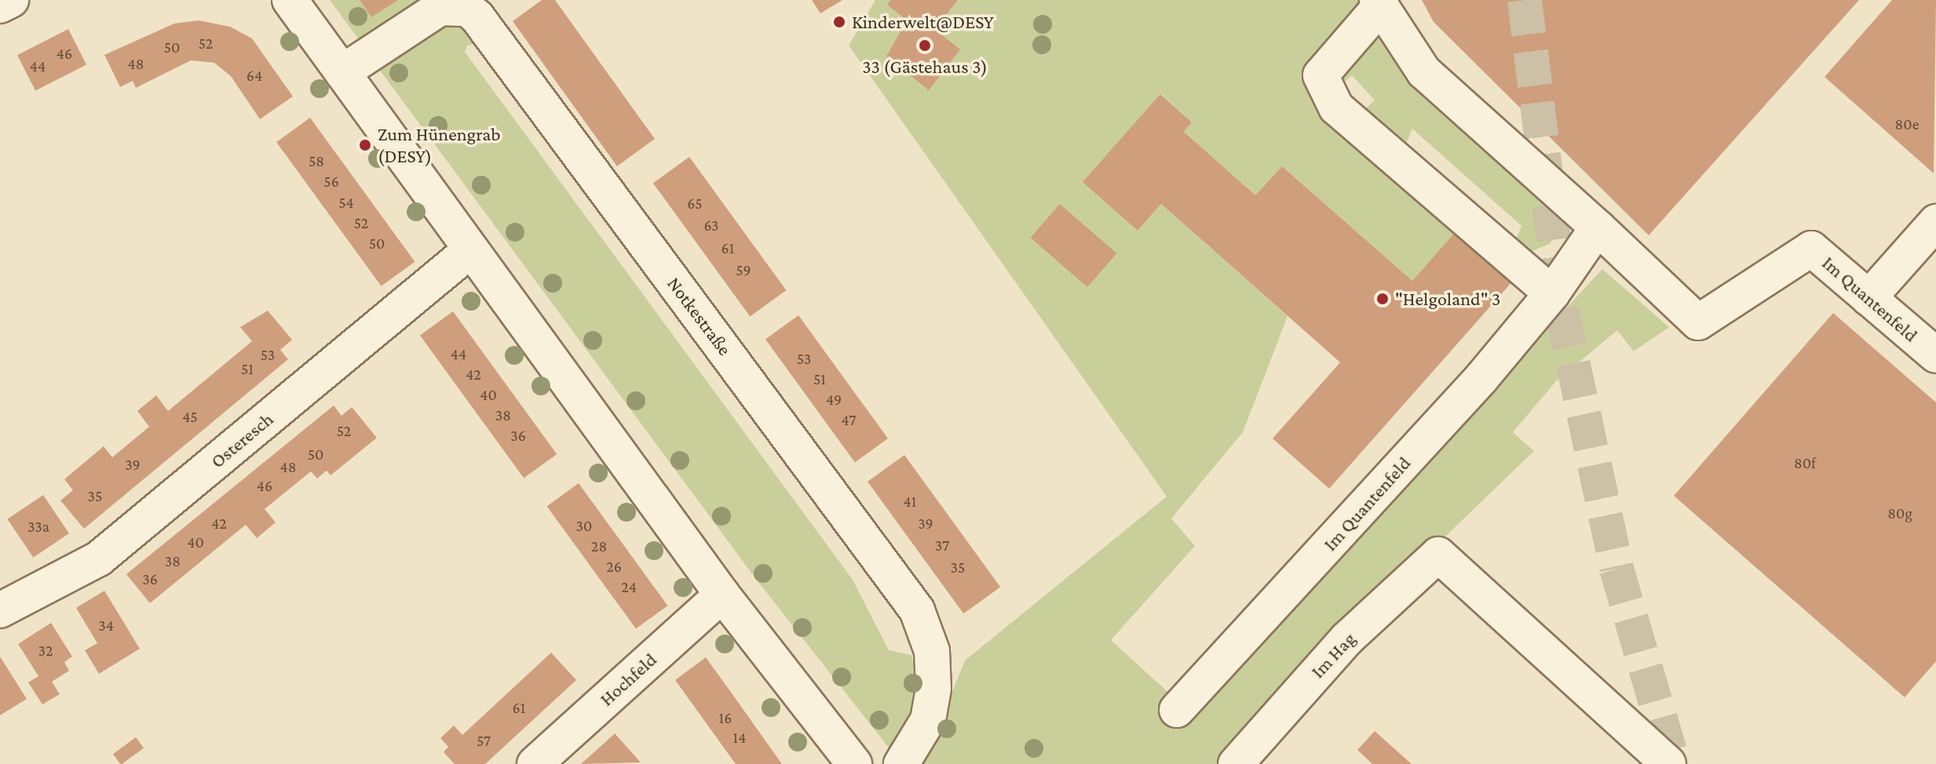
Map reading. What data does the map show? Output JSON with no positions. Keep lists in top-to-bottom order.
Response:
{
  "streets": {
    "street": [
      "Im Quantenfeld",
      "Notkestraße",
      "Osteresch",
      "Im Hag",
      "Hochfeld"
    ]
  },
  "places": [
    "Kinderwelt@DESY",
    "33 (Gästehaus 3)",
    "Zum Hünengrab (DESY)",
    "\"Helgoland\" 3"
  ],
  "house_numbers": [
    "52",
    "50",
    "46",
    "48",
    "44",
    "64",
    "80e",
    "58",
    "56",
    "54",
    "65",
    "52",
    "63",
    "50",
    "61",
    "59",
    "44",
    "53",
    "53",
    "51",
    "42",
    "51",
    "40",
    "49",
    "38",
    "45",
    "47",
    "52",
    "36",
    "50",
    "80f",
    "39",
    "48",
    "46",
    "35",
    "41",
    "80g",
    "42",
    "39",
    "30",
    "33a",
    "40",
    "37",
    "28",
    "38",
    "26",
    "35",
    "36",
    "24",
    "34",
    "32",
    "61",
    "16",
    "14",
    "57"
  ]
}
